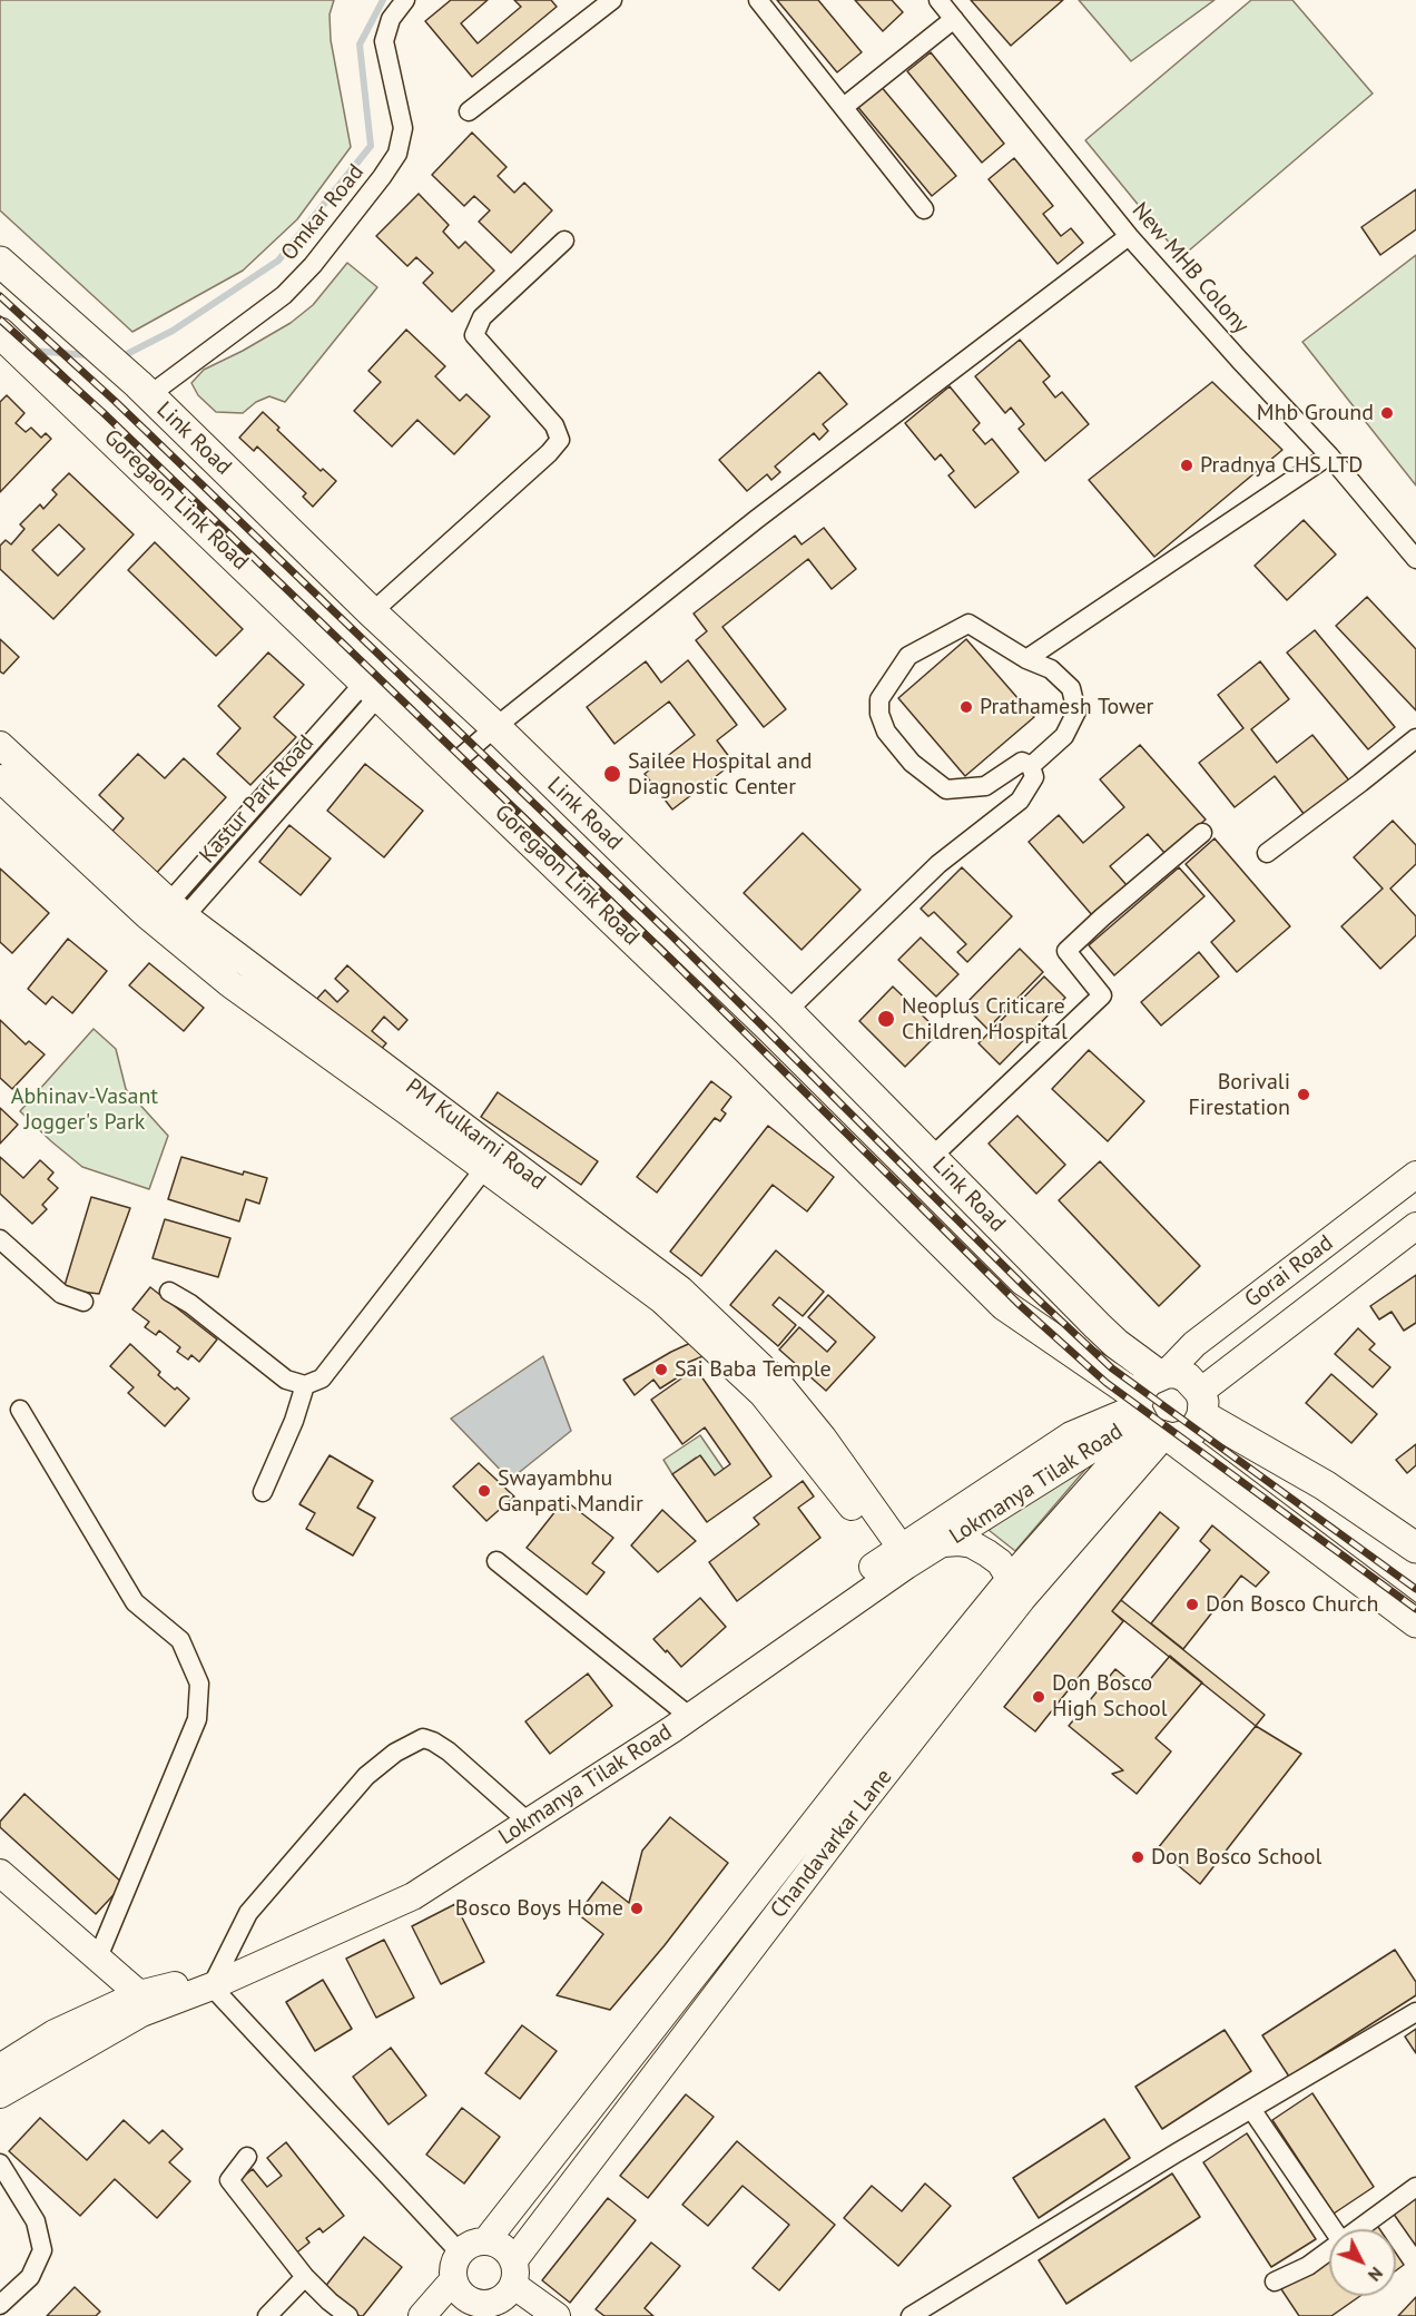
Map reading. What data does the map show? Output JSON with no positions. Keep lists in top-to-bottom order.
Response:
{
  "streets": {
    "main road": ["Link Road", "Goregaon Link Road"],
    "street": [
      "Omkar Road",
      "New MHB Colony",
      "Kastur Park Road",
      "PM Kulkarni Road",
      "Gorai Road",
      "Lokmanya Tilak Road",
      "Chandavarkar Lane"
    ]
  },
  "crossings": [
    ["Omkar Road", "Link Road"],
    ["Link Road", "Goregaon Link Road"],
    ["Link Road", "Gorai Road"],
    ["Link Road", "Lokmanya Tilak Road"],
    ["Link Road", "Chandavarkar Lane"],
    ["Goregaon Link Road", "Kastur Park Road"],
    ["Goregaon Link Road", "Gorai Road"],
    ["Goregaon Link Road", "Lokmanya Tilak Road"],
    ["Goregaon Link Road", "Chandavarkar Lane"],
    ["Kastur Park Road", "PM Kulkarni Road"],
    ["PM Kulkarni Road", "Lokmanya Tilak Road"],
    ["Gorai Road", "Lokmanya Tilak Road"],
    ["Gorai Road", "Chandavarkar Lane"],
    ["Lokmanya Tilak Road", "Chandavarkar Lane"]
  ],
  "parks": ["Abhinav-Vasant Jogger's Park"],
  "places": [
    "Mhb Ground",
    "Pradnya CHS LTD",
    "Prathamesh Tower",
    "Sailee Hospital and Diagnostic Center",
    "Neoplus Criticare Children Hospital",
    "Borivali Firestation",
    "Sai Baba Temple",
    "Swayambhu Ganpati Mandir",
    "Don Bosco Church",
    "Don Bosco High School",
    "Don Bosco School",
    "Bosco Boys Home"
  ],
  "north": "bottom right"
}
